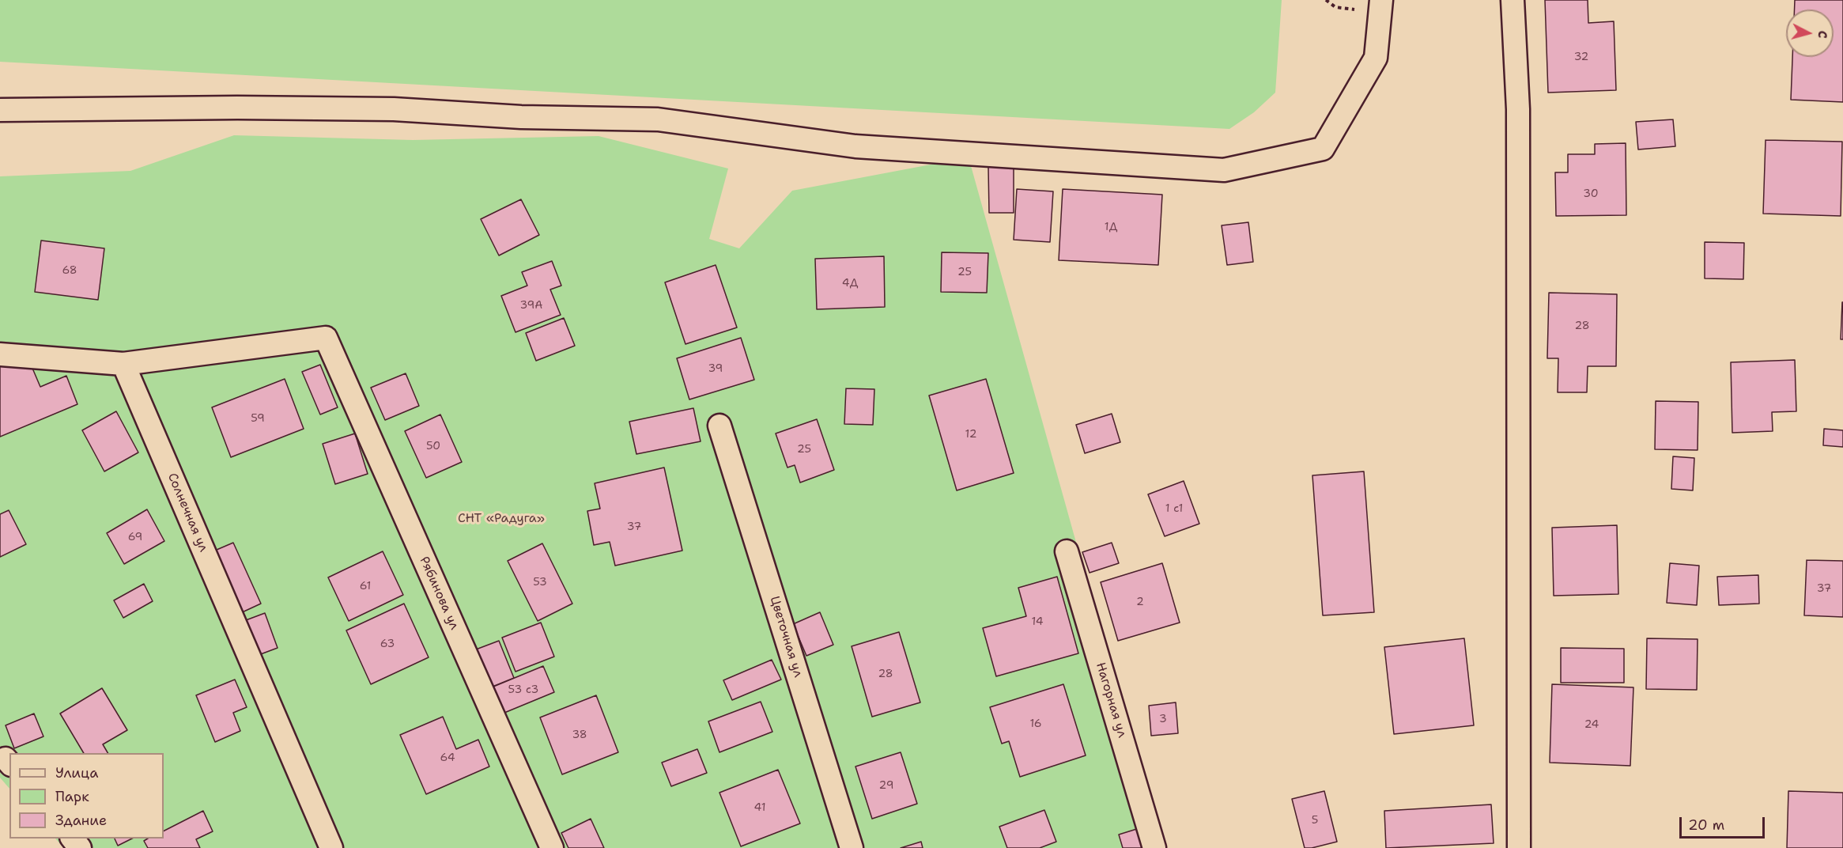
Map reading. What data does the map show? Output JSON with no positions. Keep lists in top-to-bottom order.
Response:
{
  "streets": {
    "street": [
      "Солнечная ул",
      "Рябинова ул",
      "Цветочная ул",
      "Нагорная ул"
    ]
  },
  "crossings": [
    ["Солнечная ул", "Рябинова ул"]
  ],
  "parks": ["СНТ «Радуга»"],
  "house_numbers": [
    "32",
    "30",
    "1Д",
    "68",
    "25",
    "4Д",
    "39А",
    "28",
    "39",
    "59",
    "12",
    "50",
    "25",
    "1 с1",
    "37",
    "69",
    "53",
    "61",
    "37",
    "2",
    "14",
    "63",
    "28",
    "53 с3",
    "3",
    "16",
    "24",
    "38",
    "64",
    "29",
    "41",
    "5"
  ],
  "legend": ["Улица", "Парк", "Здание"],
  "scale_bar": "20 m",
  "north": "right"
}
